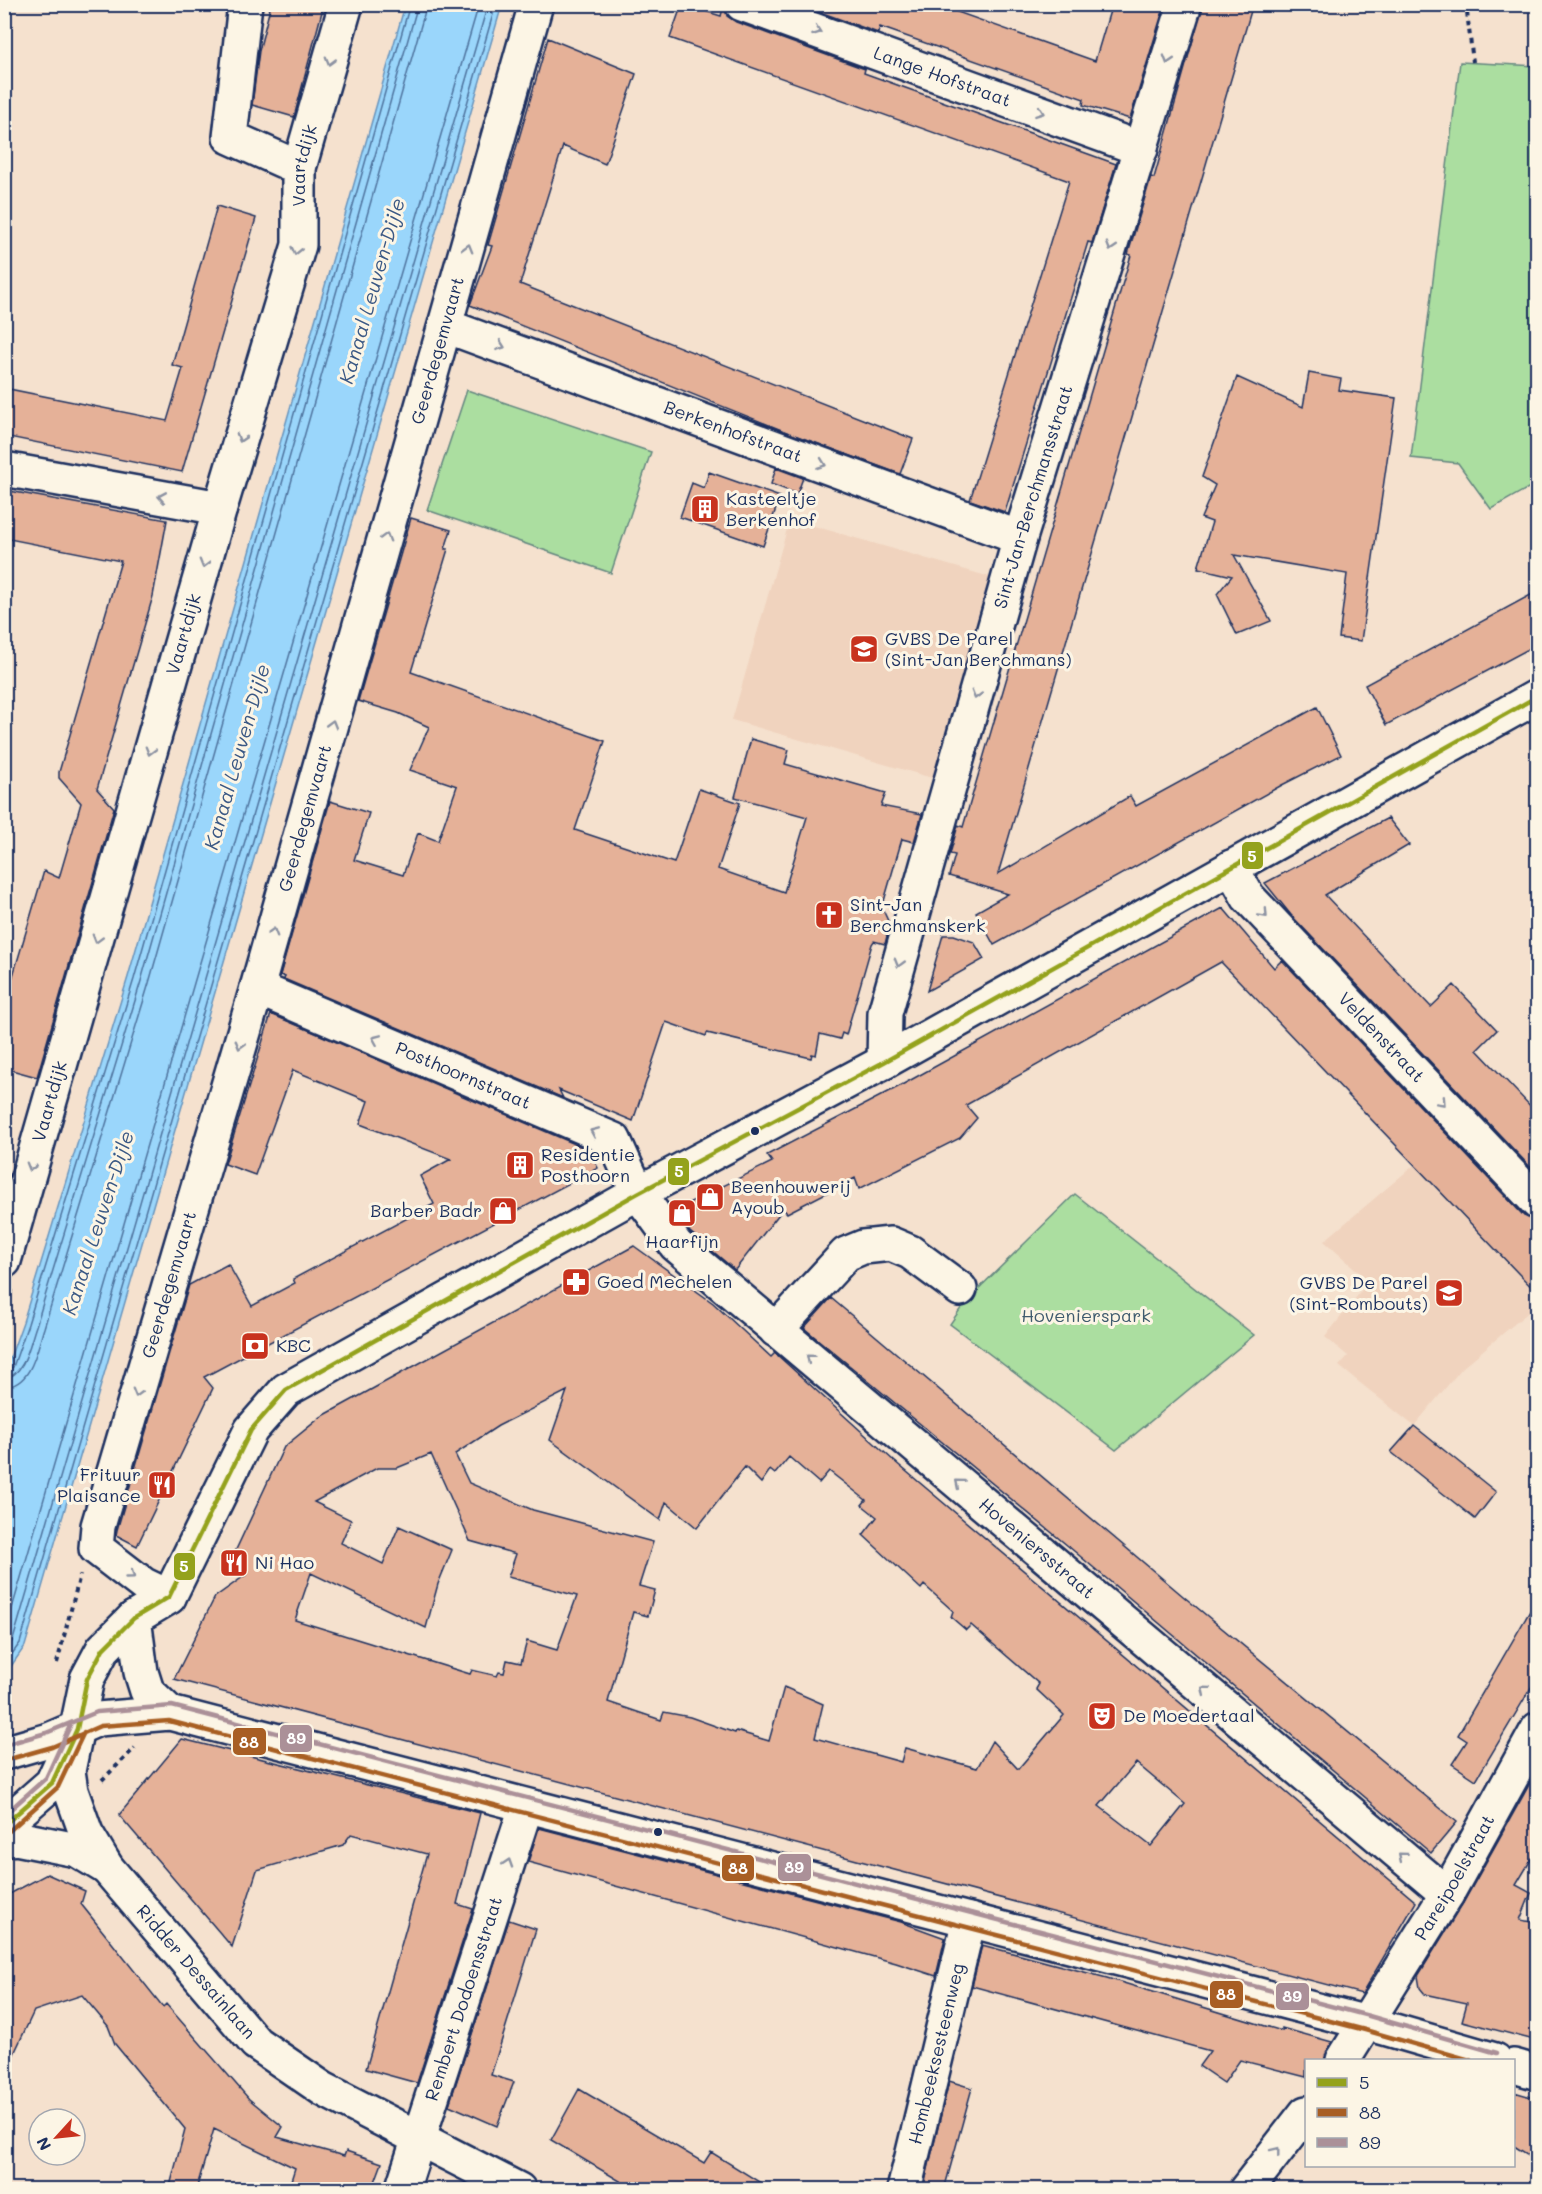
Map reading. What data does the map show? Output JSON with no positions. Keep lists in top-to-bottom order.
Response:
{
  "streets": {
    "street": [
      "Lange Hofstraat",
      "Vaartdijk",
      "Geerdegemvaart",
      "Berkenhofstraat",
      "Sint-Jan-Berchmansstraat",
      "Veldenstraat",
      "Posthoornstraat",
      "Hoveniersstraat",
      "Pareipoelstraat",
      "Ridder Dessainlaan",
      "Rembert Dodoensstraat",
      "Hombeeksesteenweg"
    ]
  },
  "crossings": [
    ["Lange Hofstraat", "Sint-Jan-Berchmansstraat"],
    ["Geerdegemvaart", "Berkenhofstraat"],
    ["Geerdegemvaart", "Posthoornstraat"],
    ["Berkenhofstraat", "Sint-Jan-Berchmansstraat"],
    ["Posthoornstraat", "Hoveniersstraat"],
    ["Hoveniersstraat", "Pareipoelstraat"],
    ["Ridder Dessainlaan", "Rembert Dodoensstraat"]
  ],
  "one_way": [
    "Lange Hofstraat",
    "Vaartdijk",
    "Berkenhofstraat",
    "Sint-Jan-Berchmansstraat",
    "Veldenstraat",
    "Posthoornstraat",
    "Rembert Dodoensstraat"
  ],
  "water": ["Kanaal Leuven-Dijle"],
  "parks": ["Hovenierspark"],
  "places": {
    "building": ["Kasteeltje Berkenhof", "Residentie Posthoorn"],
    "school or university": ["GVBS De Parel (Sint-Jan Berchmans)", "GVBS De Parel (Sint-Rombouts)"],
    "church": ["Sint-Jan Berchmanskerk"],
    "shop": ["Beenhouwerij Ayoub", "Barber Badr", "Haarfijn"],
    "pharmacy": ["Goed Mechelen"],
    "bank": ["KBC"],
    "restaurant": ["Frituur Plaisance", "Ni Hao"],
    "theatre": ["De Moedertaal"]
  },
  "lines": ["transit line 5", "transit line 89", "transit line 88"],
  "legend": ["5", "88", "89"],
  "north": "bottom left"
}
